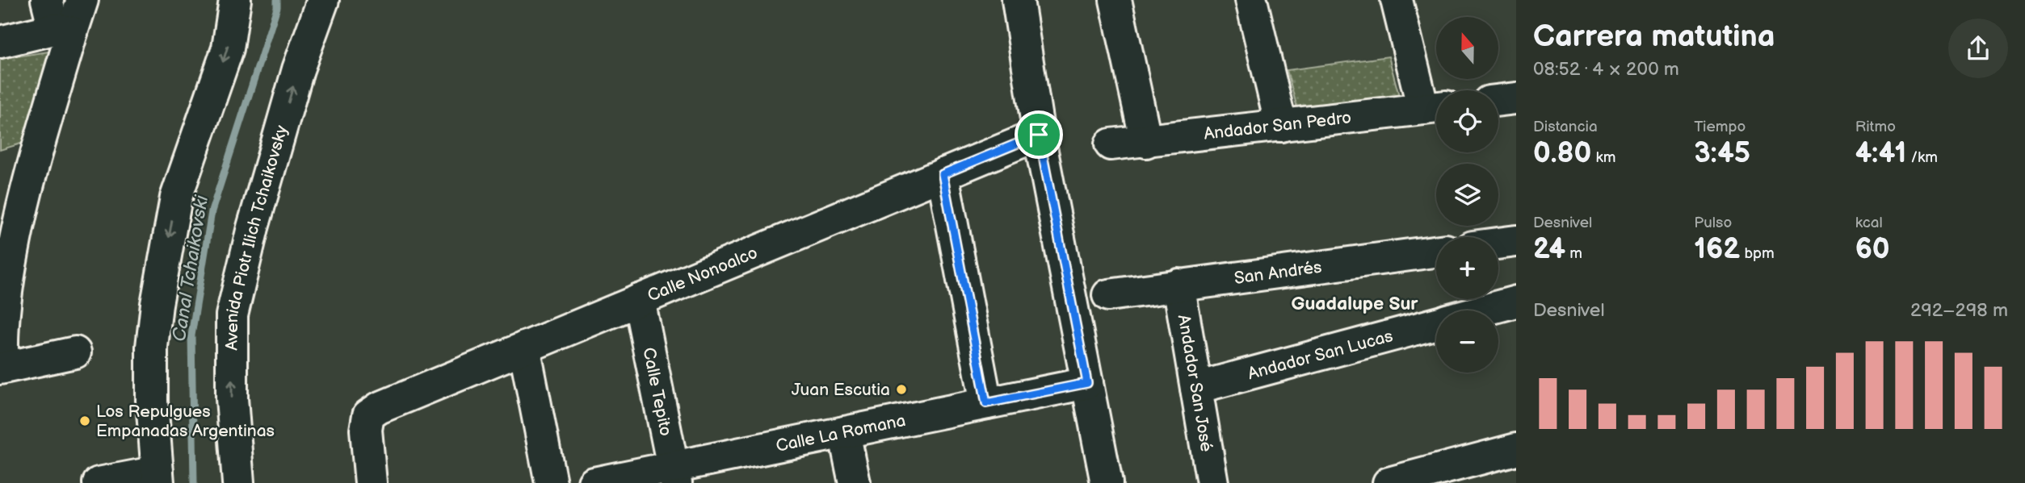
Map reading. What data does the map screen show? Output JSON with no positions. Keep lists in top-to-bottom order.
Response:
{
  "streets": {
    "street": [
      "Andador San Pedro",
      "Avenida Piotr Ilich Tchaikovsky",
      "San Andrés",
      "Calle Nonoalco",
      "Andador San Lucas",
      "Andador San José",
      "Calle Tepito",
      "Calle La Romana"
    ]
  },
  "crossings": [
    ["San Andrés", "Andador San José"],
    ["Calle Nonoalco", "Calle Tepito"],
    ["Andador San Lucas", "Andador San José"],
    ["Calle Tepito", "Calle La Romana"]
  ],
  "districts": ["Guadalupe Sur"],
  "water": ["Canal Tchaikovski"],
  "places": ["Juan Escutia", "Los Repulgues Empanadas Argentinas"],
  "north": "top",
  "page": {
    "heading": ["Carrera matutina", "08:52 · 4 × 200 m"],
    "map_buttons": ["+", "−"],
    "stats": [
      ["Distancia", "0.80 km"],
      ["Tiempo", "3:45"],
      ["Ritmo", "4:41 /km"],
      ["Desnivel", "24 m"],
      ["Pulso", "162 bpm"],
      ["kcal", "60"]
    ],
    "chart": ["Desnivel", "292–298 m"]
  }
}
